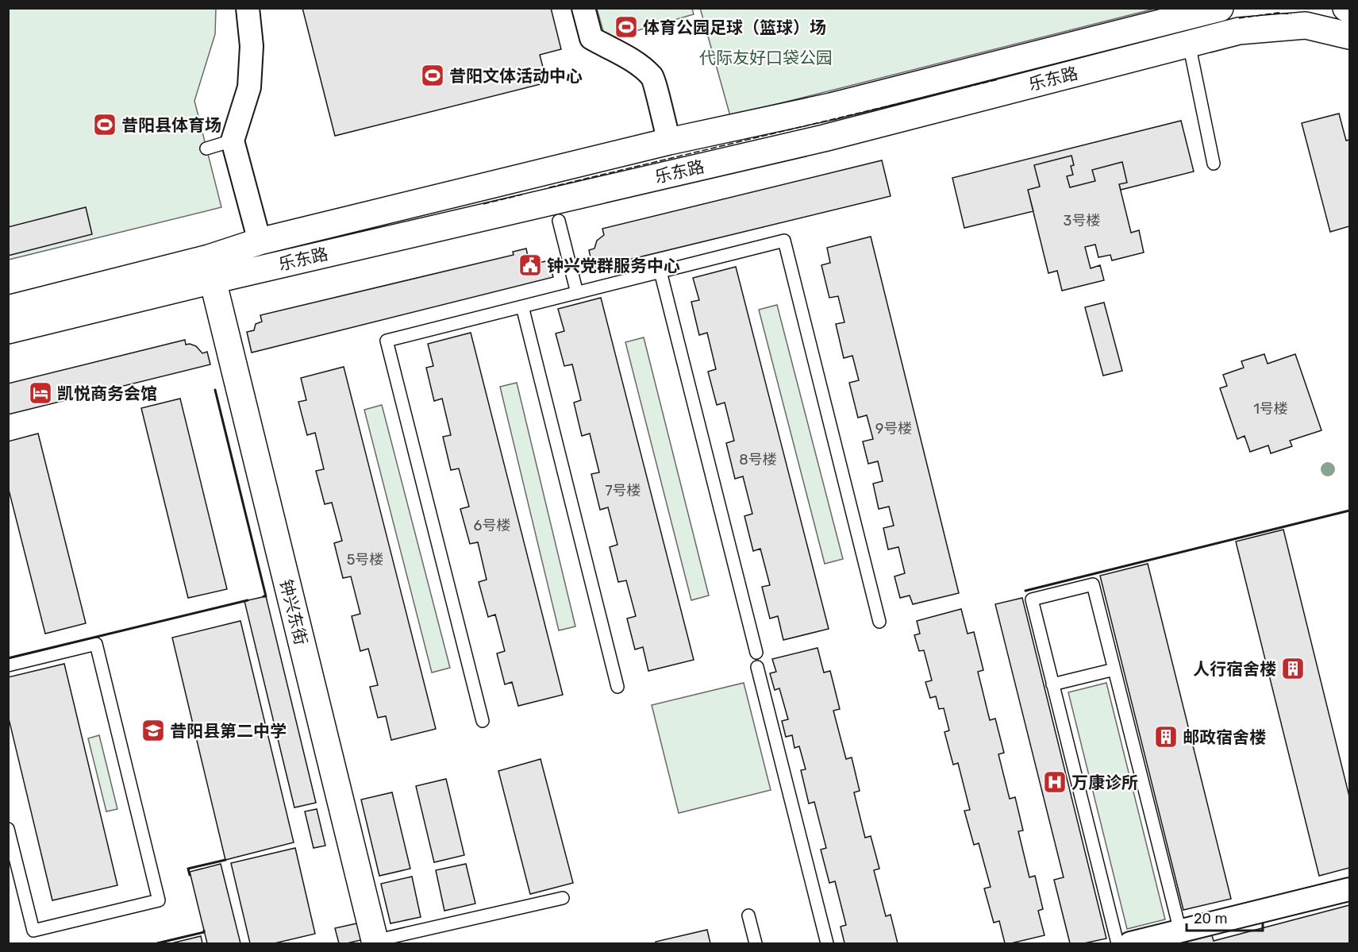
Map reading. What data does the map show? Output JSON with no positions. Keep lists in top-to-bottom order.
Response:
{
  "streets": {
    "main road": ["乐东路", "钟兴东街"]
  },
  "crossings": [
    ["乐东路", "钟兴东街"]
  ],
  "parks": ["代际友好口袋公园"],
  "places": {
    "sports": ["体育公园足球（篮球）场", "昔阳文体活动中心", "昔阳县体育场"],
    "public building": ["钟兴党群服务中心"],
    "hotel": ["凯悦商务会馆"],
    "building": ["人行宿舍楼", "邮政宿舍楼"],
    "school or university": ["昔阳县第二中学"],
    "hospital": ["万康诊所"]
  },
  "house_numbers": [
    "3号楼",
    "1号楼",
    "9号楼",
    "8号楼",
    "7号楼",
    "6号楼",
    "5号楼"
  ],
  "scale_bar": "20 m"
}
